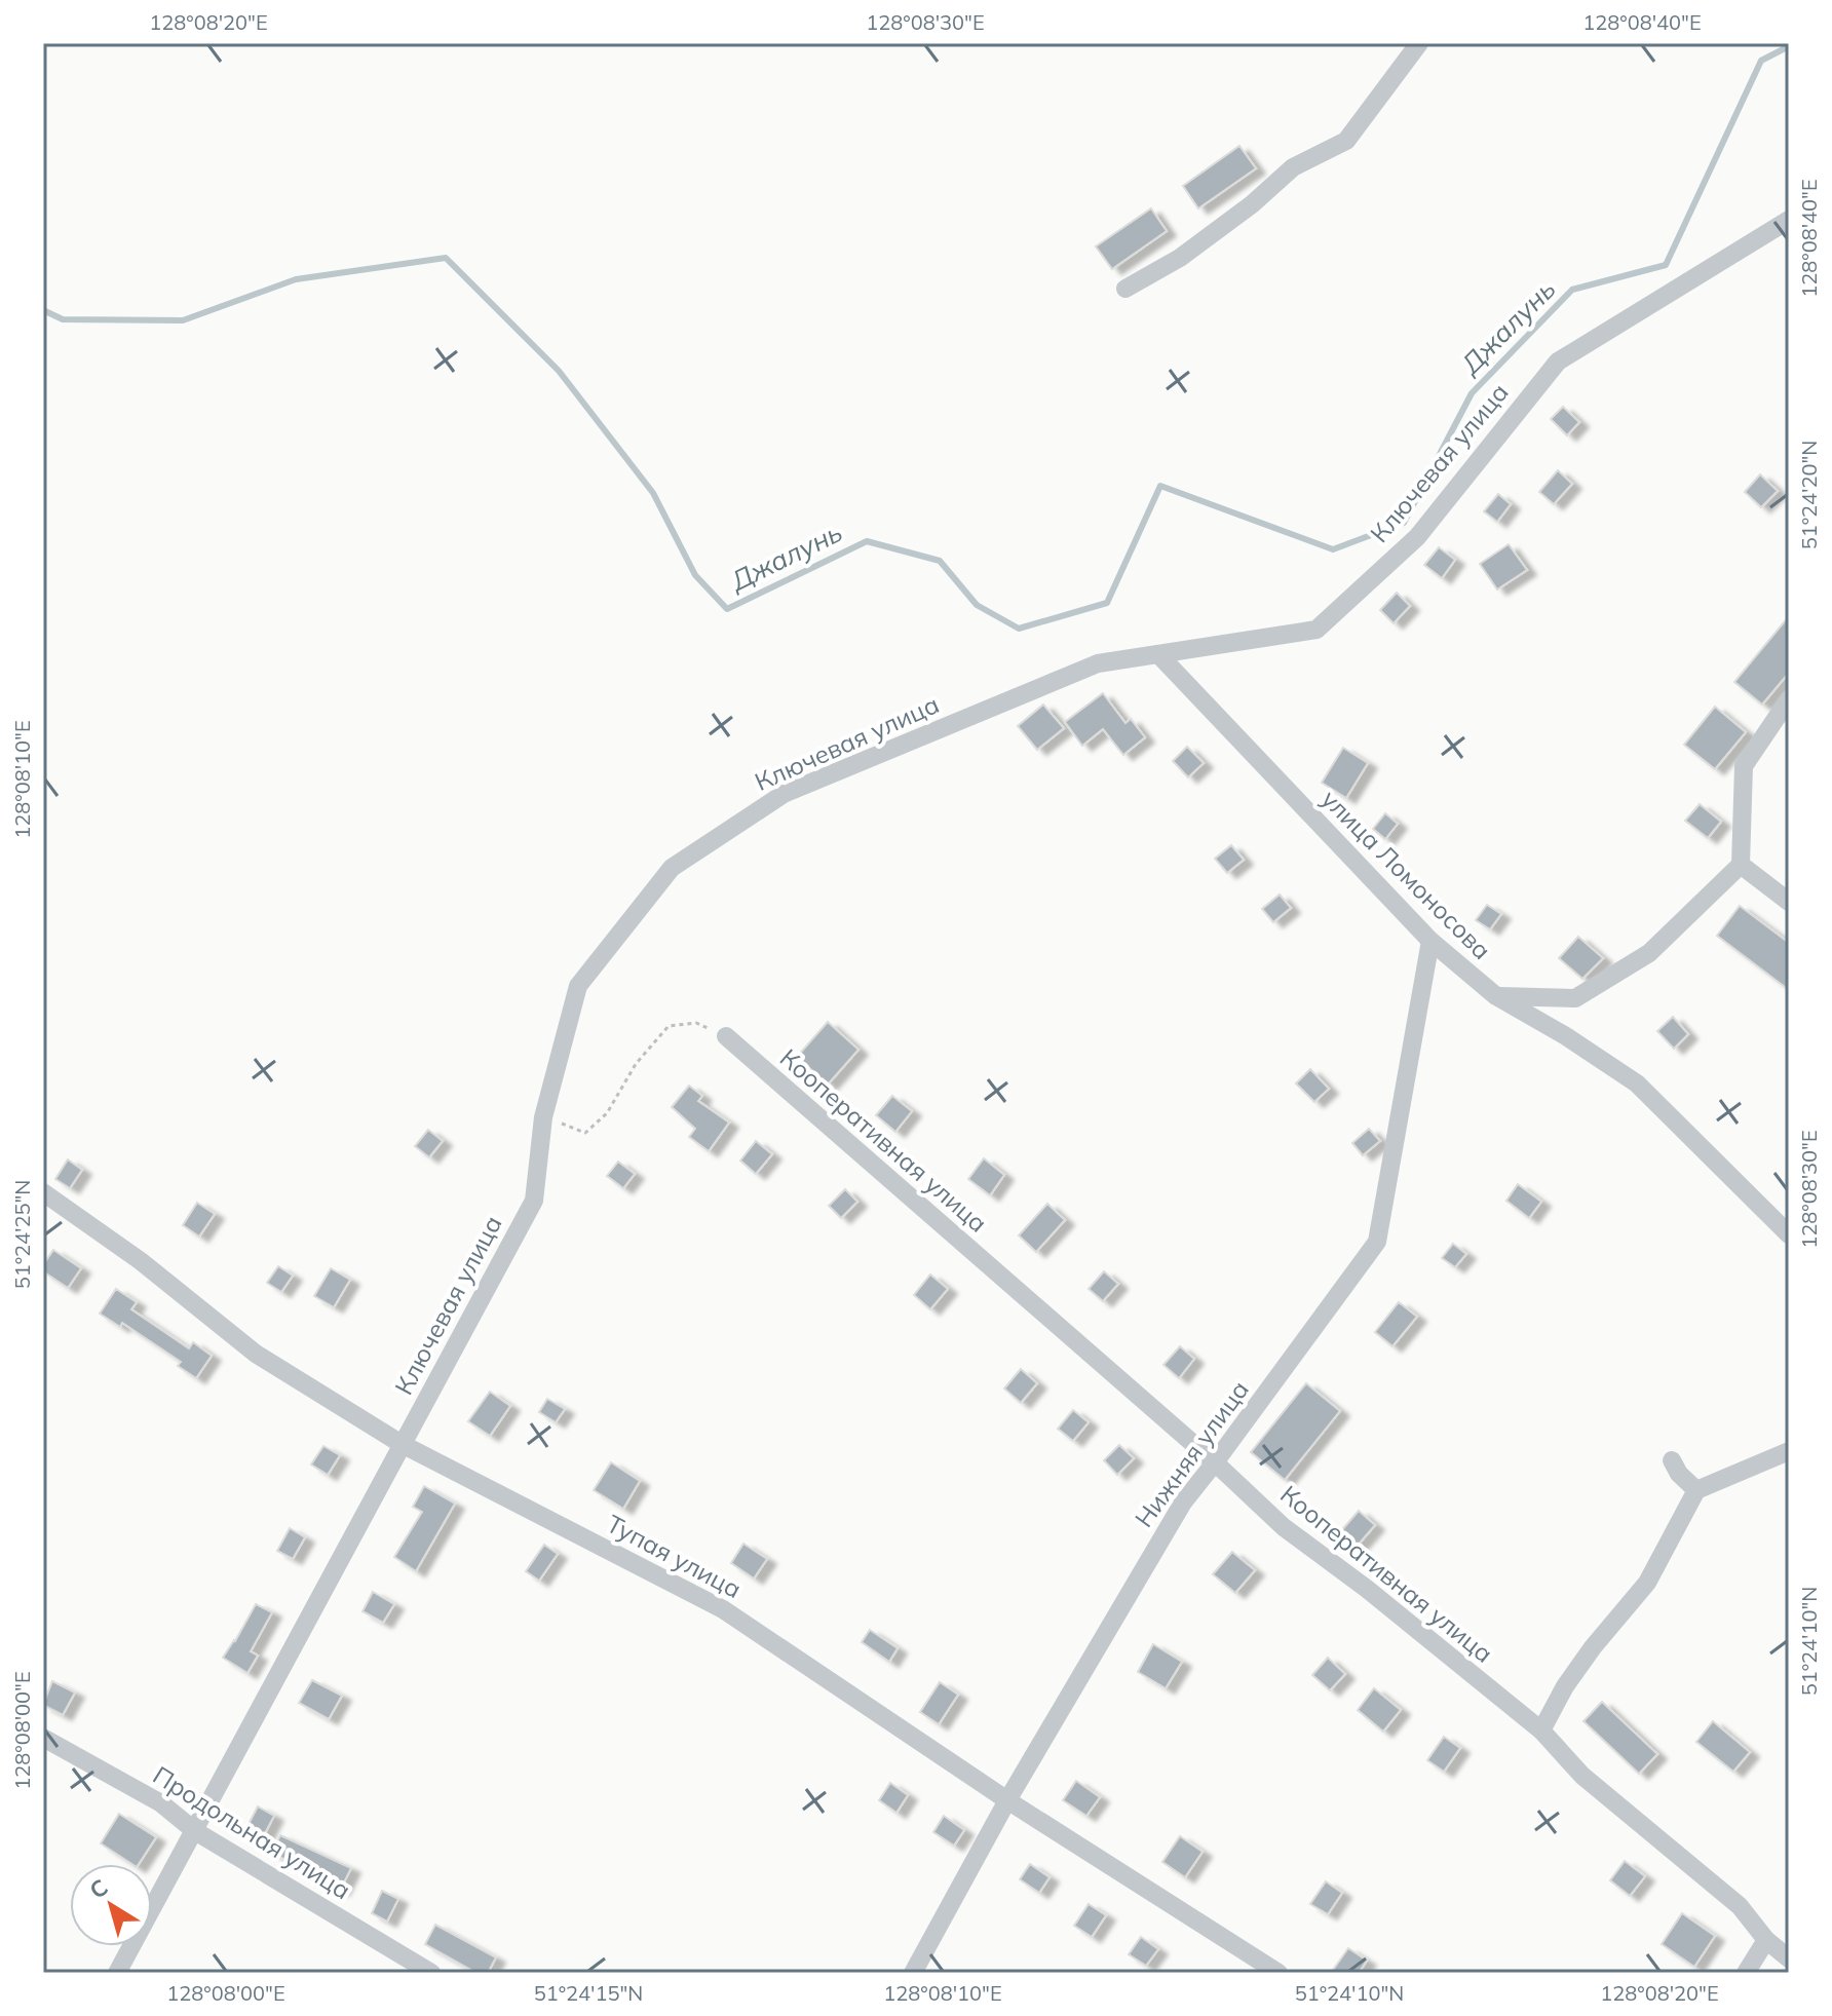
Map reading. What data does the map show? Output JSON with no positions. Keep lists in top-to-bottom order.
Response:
{
  "streets": {
    "street": [
      "Ключевая улица",
      "улица Ломоносова",
      "Кооперативная улица",
      "Нижняя улица",
      "Тупая улица",
      "Продольная улица"
    ]
  },
  "crossings": [
    ["Ключевая улица", "улица Ломоносова"],
    ["Ключевая улица", "Тупая улица"],
    ["Ключевая улица", "Продольная улица"],
    ["улица Ломоносова", "Нижняя улица"],
    ["Кооперативная улица", "Нижняя улица"],
    ["Нижняя улица", "Тупая улица"]
  ],
  "water": ["Джалунь"],
  "north": "top left",
  "coordinates": [
    "128°08'20\"E",
    "128°08'30\"E",
    "128°08'40\"E",
    "51°24'20\"N",
    "128°08'10\"E",
    "51°24'25\"N",
    "51°24'10\"N",
    "128°08'00\"E",
    "51°24'15\"N"
  ]
}
